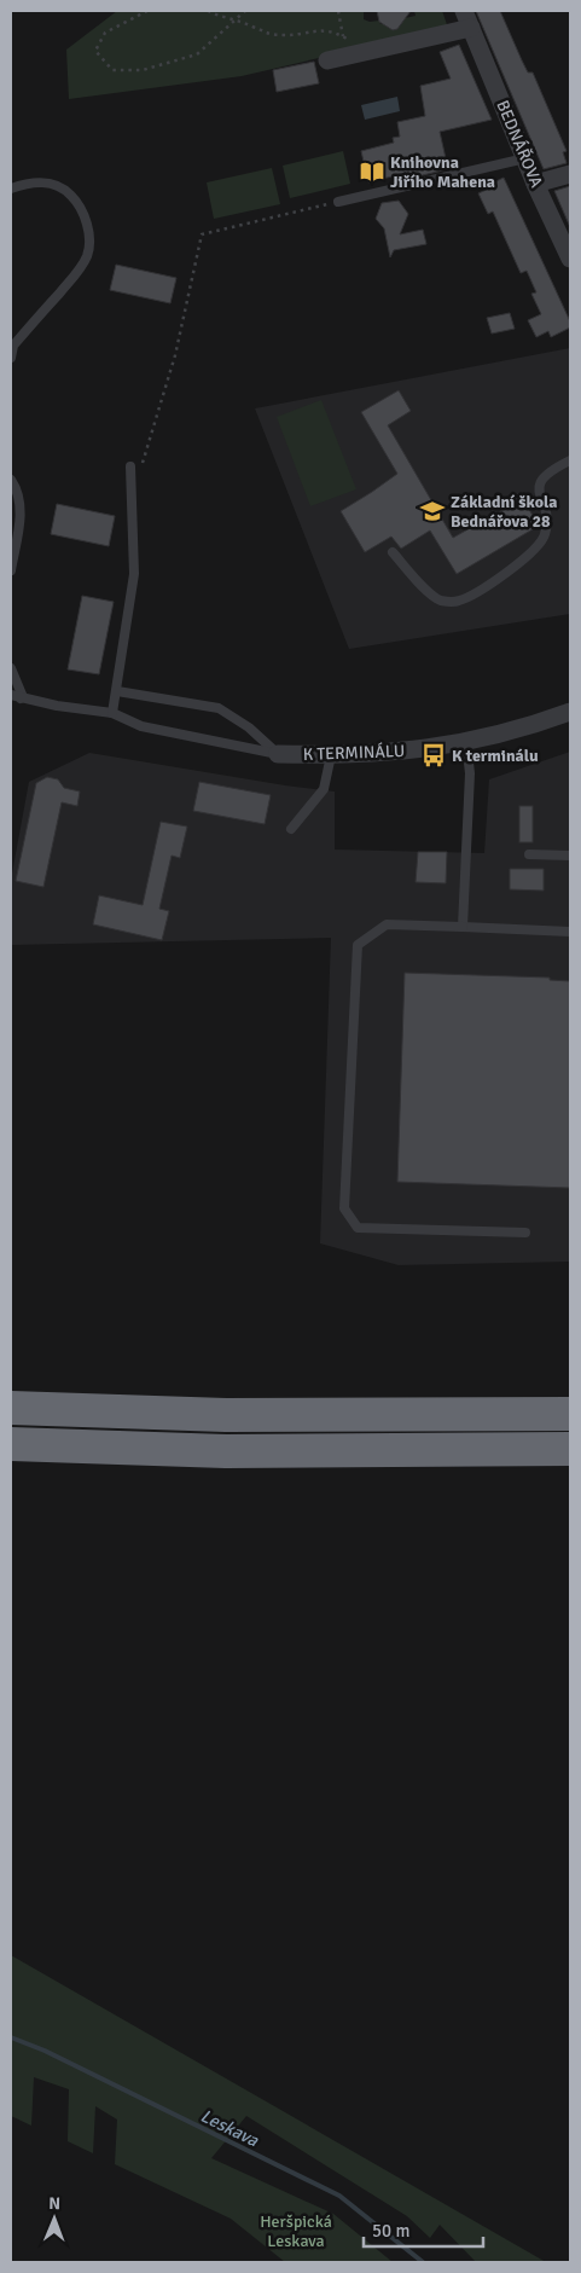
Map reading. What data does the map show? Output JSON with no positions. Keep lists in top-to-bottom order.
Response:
{
  "streets": {
    "street": ["BEDNÁŘOVA", "K TERMINÁLU"]
  },
  "water": ["Leskava"],
  "parks": ["Heršpická Leskava"],
  "places": {
    "library": ["Knihovna Jiřího Mahena"],
    "school or university": ["Základní škola Bednářova 28"],
    "bus stop": ["K terminálu"]
  },
  "scale_bar": "50 m",
  "north": "top"
}
